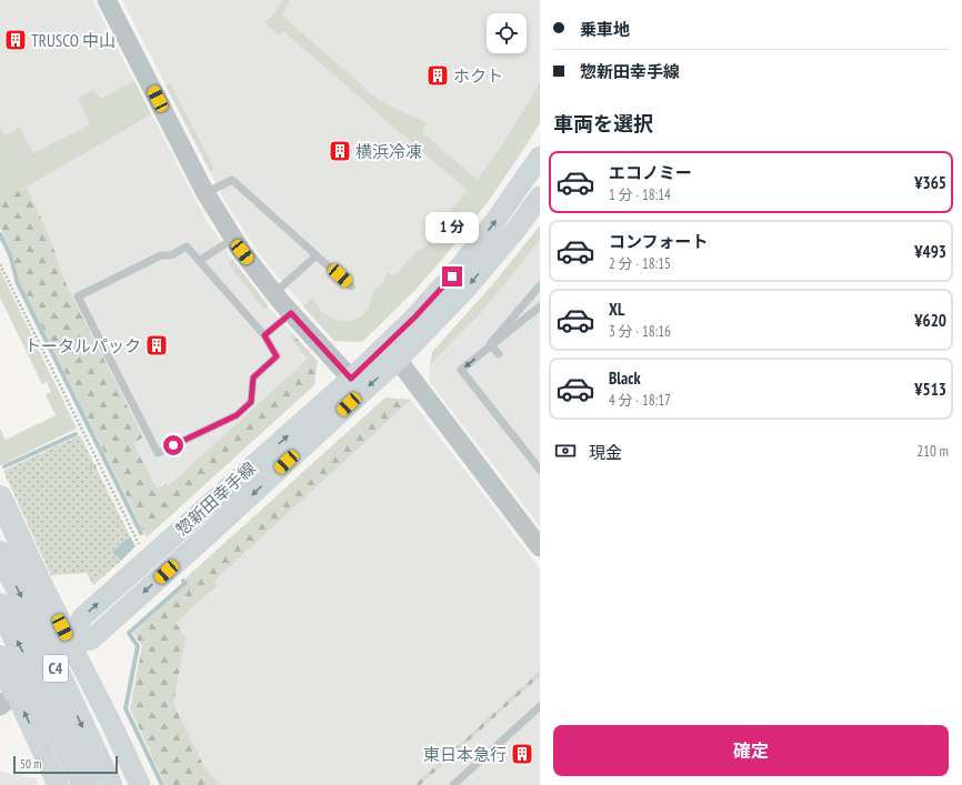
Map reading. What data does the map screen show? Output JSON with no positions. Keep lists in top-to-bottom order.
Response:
{
  "streets": {
    "highway": ["C4"],
    "main road": ["惣新田幸手線"]
  },
  "places": {
    "building": [
      "TRUSCO 中山",
      "ホクト",
      "横浜冷凍",
      "トータルパック",
      "東日本急行"
    ]
  },
  "scale_bar": "50 m",
  "page": {
    "banner": ["乗車地", "惣新田幸手線"],
    "heading": "車両を選択",
    "list": [
      {
        "name": "エコノミー",
        "note": "1 分 · 18:14",
        "value": "¥365"
      },
      {
        "name": "コンフォート",
        "note": "2 分 · 18:15",
        "value": "¥493"
      },
      {
        "name": "XL",
        "note": "3 分 · 18:16",
        "value": "¥620"
      },
      {
        "name": "Black",
        "note": "4 分 · 18:17",
        "value": "¥513"
      }
    ],
    "bubble": "1 分",
    "pay": ["現金", "210 m"],
    "buttons": "確定",
    "scale": "50 m"
  }
}
